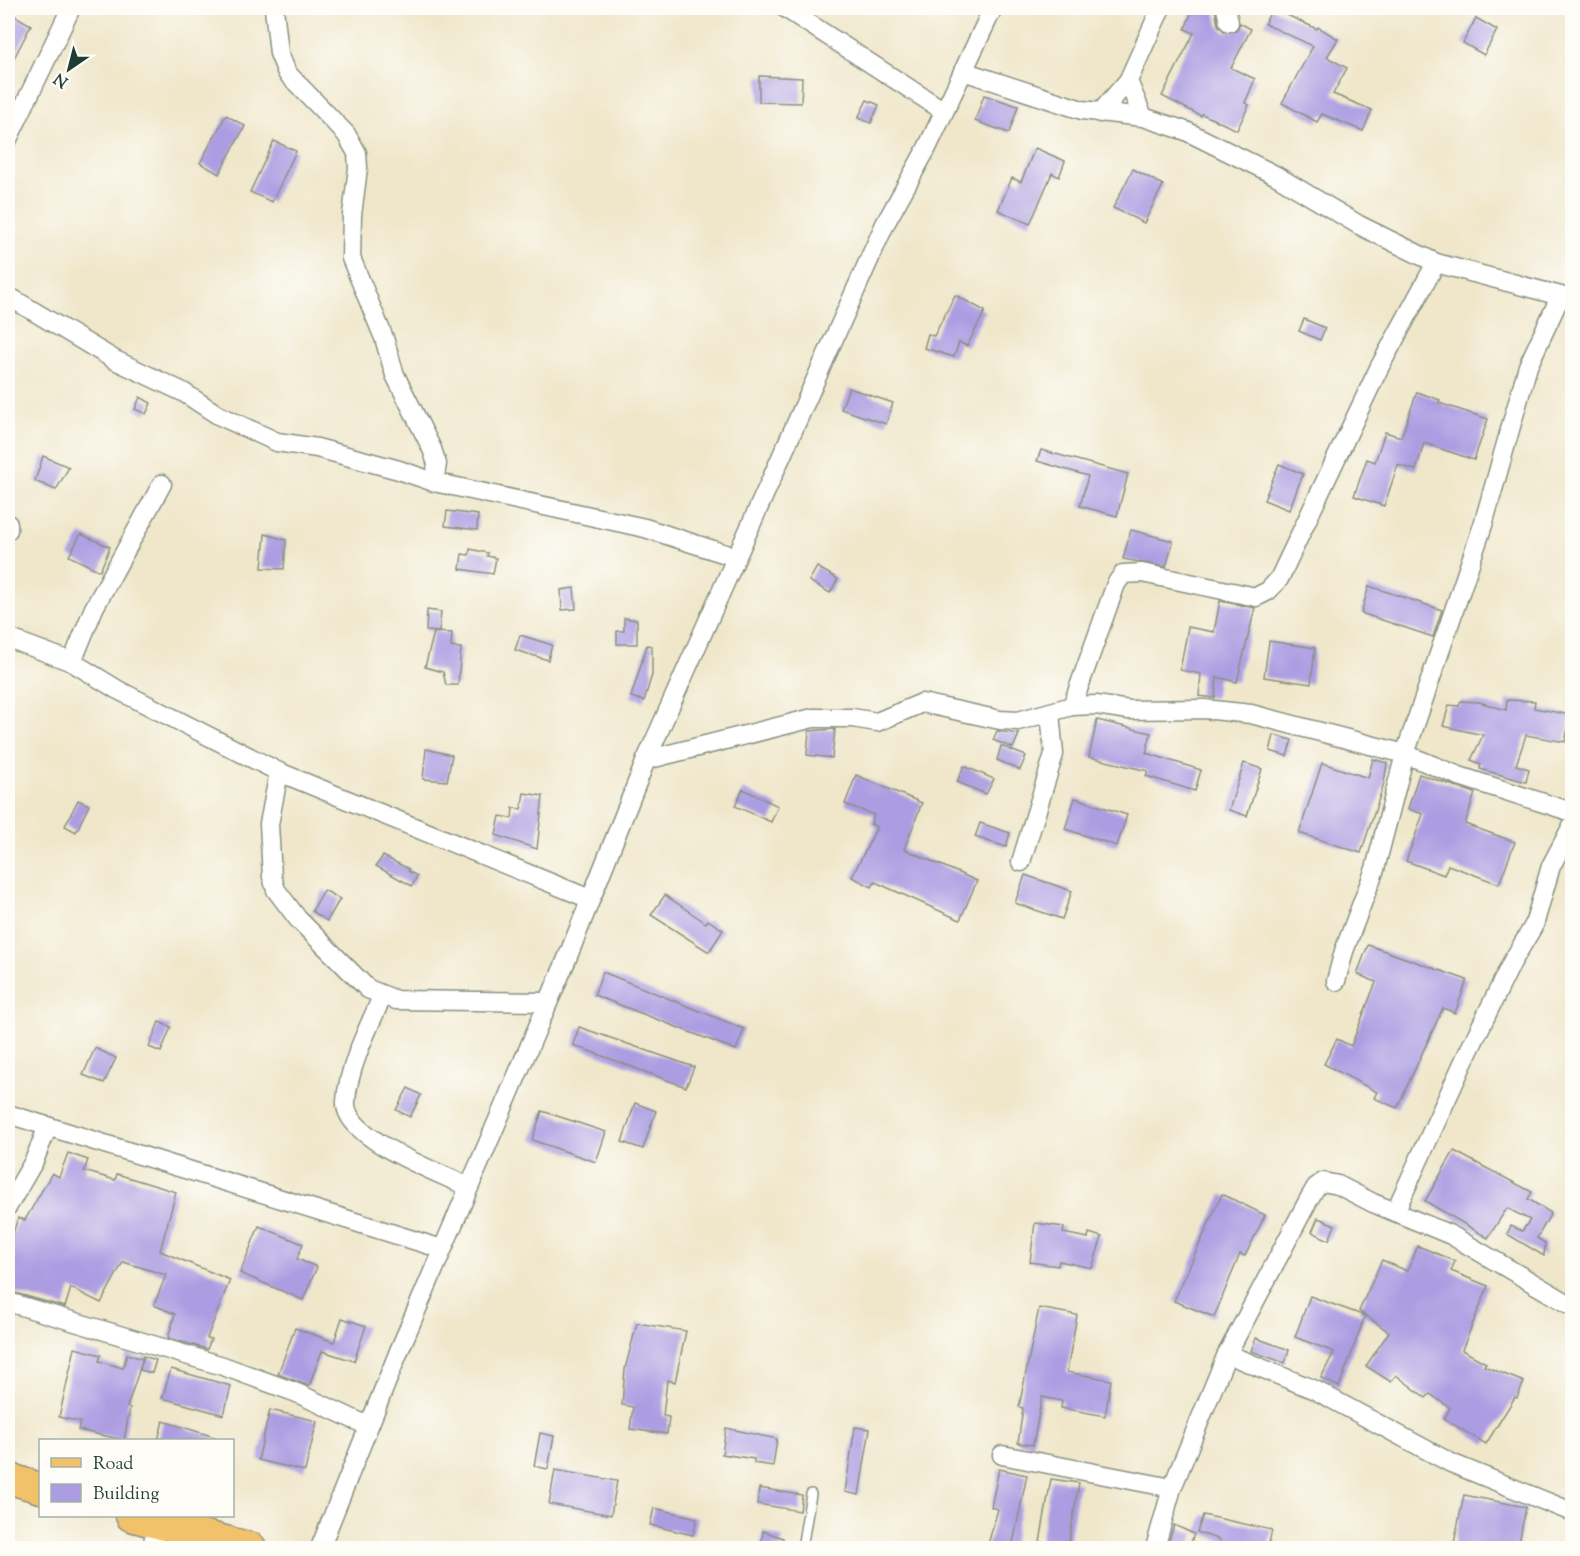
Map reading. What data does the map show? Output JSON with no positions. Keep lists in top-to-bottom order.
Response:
{
  "legend": ["Road", "Building"],
  "north": "bottom left"
}
